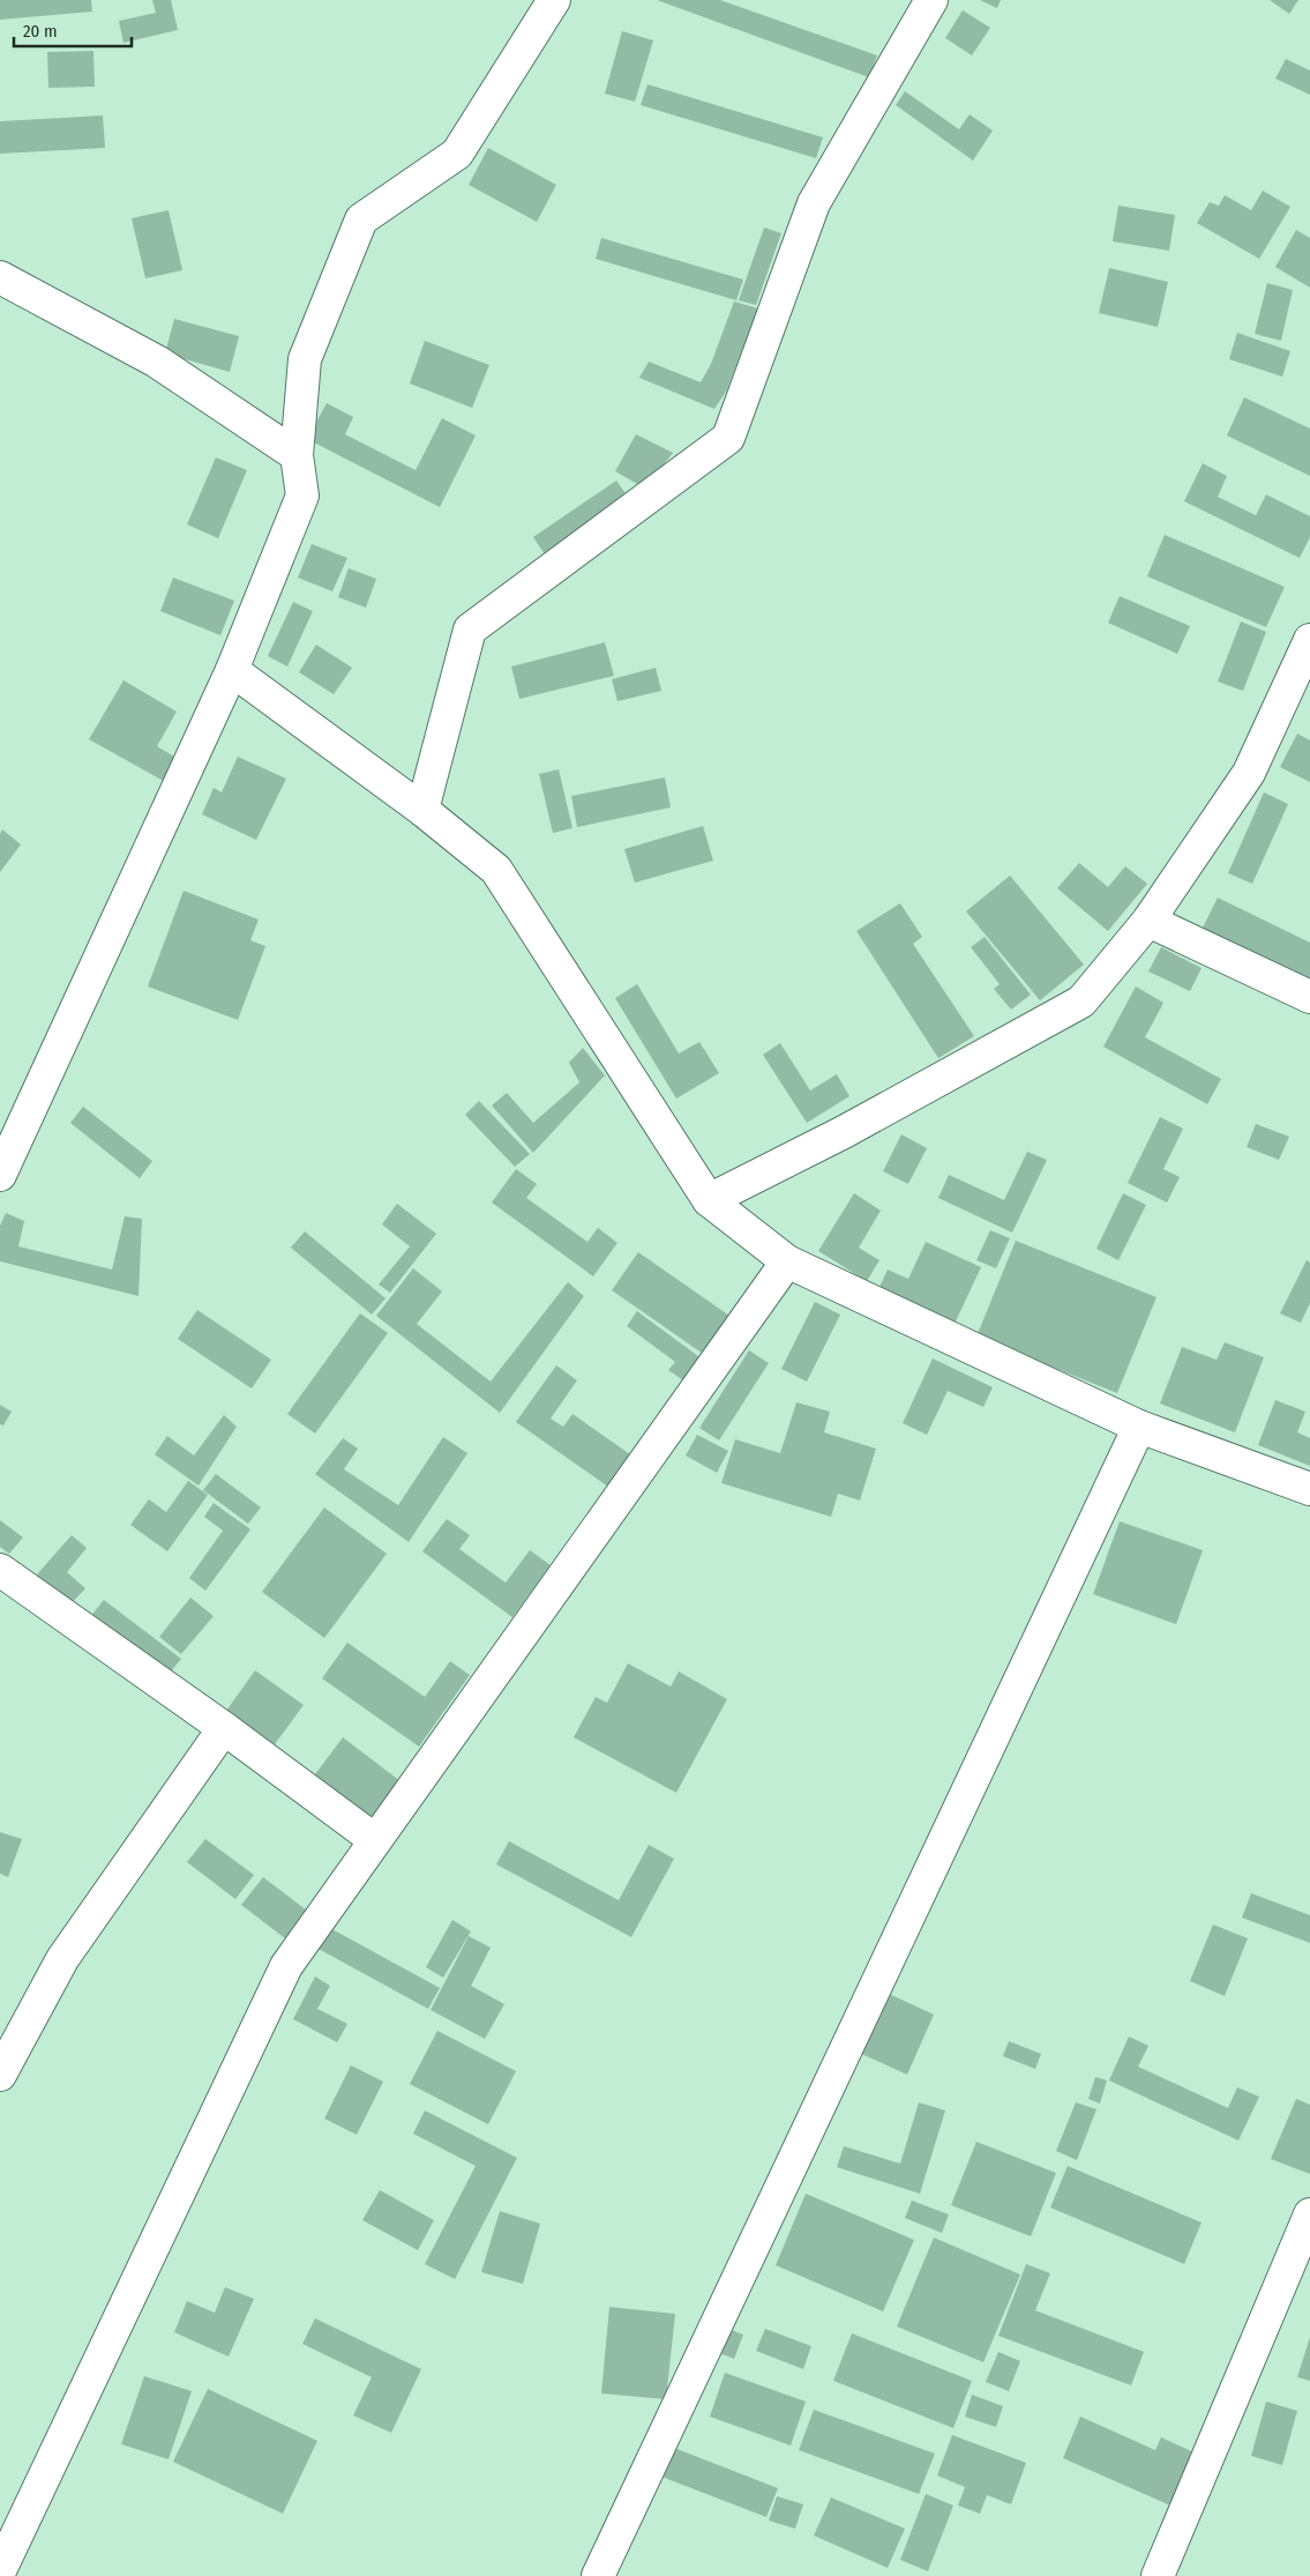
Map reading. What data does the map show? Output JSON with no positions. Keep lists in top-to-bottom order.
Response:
{
  "scale_bar": "20 m"
}
